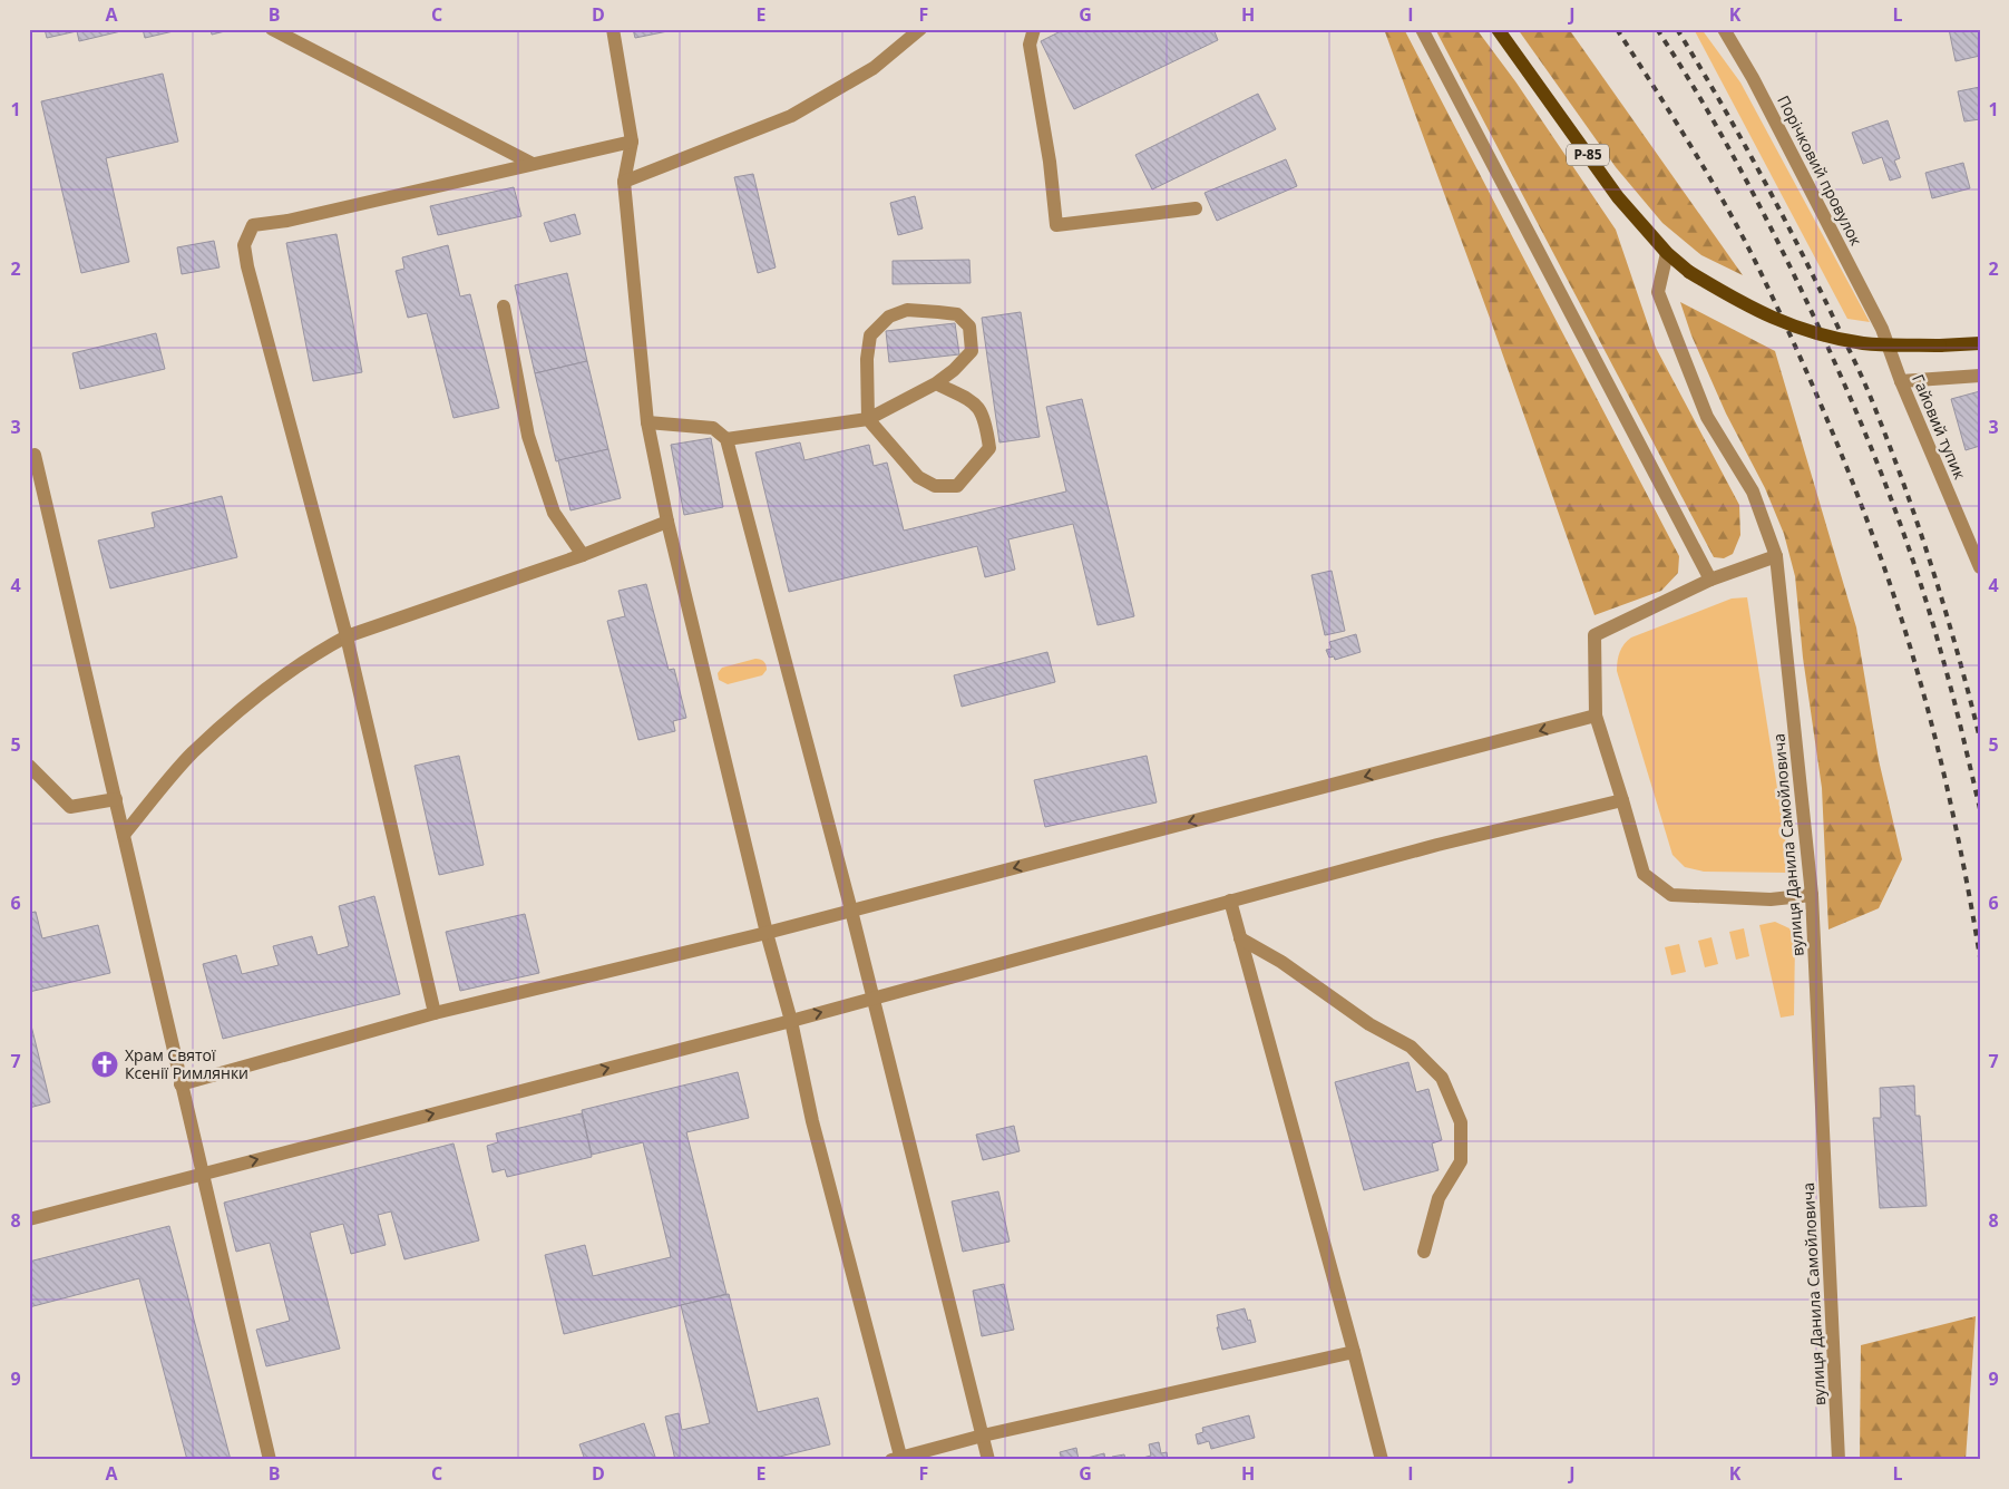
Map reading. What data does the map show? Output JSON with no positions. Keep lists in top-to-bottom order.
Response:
{
  "streets": {
    "main road": ["Р-85"],
    "street": ["Порічковий провулок", "Гайовий тупик", "вулиця Данила Самойловича"]
  },
  "crossings": [
    ["Р-85", "вулиця Данила Самойловича"],
    ["Порічковий провулок", "Гайовий тупик"]
  ],
  "places": {
    "church": ["Храм Святої Ксенії Римлянки"]
  },
  "grid": {
    "columns": [
      "A",
      "B",
      "C",
      "D",
      "E",
      "F",
      "G",
      "H",
      "I",
      "J",
      "K",
      "L"
    ],
    "rows": [
      "1",
      "2",
      "3",
      "4",
      "5",
      "6",
      "7",
      "8",
      "9"
    ]
  }
}
